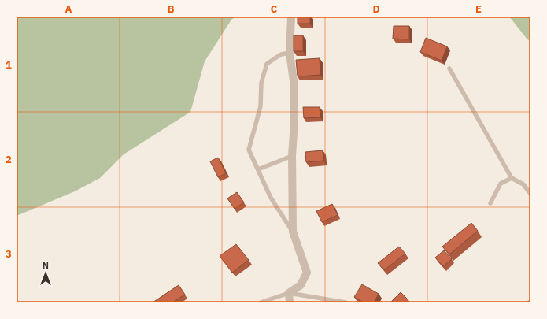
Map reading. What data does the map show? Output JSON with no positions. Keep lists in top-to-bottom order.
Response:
{
  "north": "top",
  "grid": {
    "columns": [
      "A",
      "B",
      "C",
      "D",
      "E"
    ],
    "rows": ["1", "2", "3"]
  }
}
